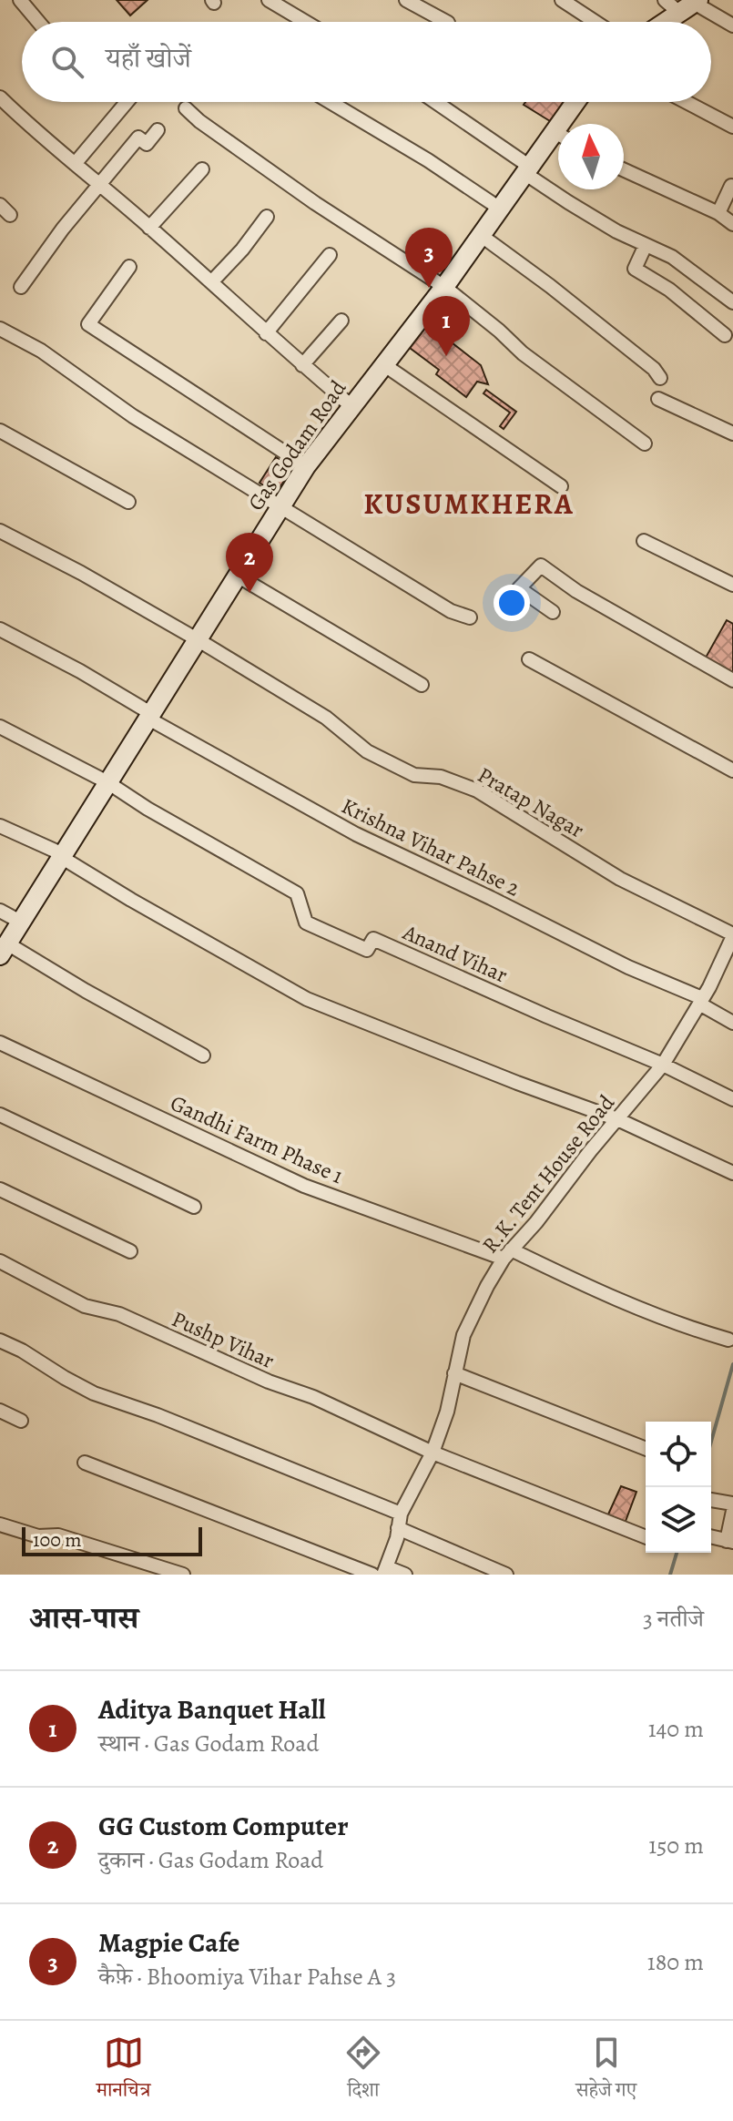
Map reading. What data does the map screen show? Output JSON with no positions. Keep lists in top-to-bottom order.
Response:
{
  "streets": {
    "main road": ["Gas Godam Road"],
    "street": [
      "Pratap Nagar",
      "Krishna Vihar Pahse 2",
      "Anand Vihar",
      "Gandhi Farm Phase 1",
      "R.K. Tent House Road",
      "Pushp Vihar"
    ]
  },
  "crossings": [
    ["Gas Godam Road", "Pratap Nagar"],
    ["Gas Godam Road", "Krishna Vihar Pahse 2"],
    ["Gas Godam Road", "Anand Vihar"],
    ["Pratap Nagar", "R.K. Tent House Road"],
    ["Krishna Vihar Pahse 2", "R.K. Tent House Road"],
    ["Anand Vihar", "R.K. Tent House Road"],
    ["Gandhi Farm Phase 1", "R.K. Tent House Road"],
    ["R.K. Tent House Road", "Pushp Vihar"]
  ],
  "districts": ["KUSUMKHERA"],
  "scale_bar": "100 m",
  "north": "top",
  "page": {
    "search": "यहाँ खोजें",
    "pins": ["3", "1", "2"],
    "scale": "100 m",
    "heading": ["आस-पास", "3 नतीजे"],
    "list": [
      {
        "mark": "1",
        "name": "Aditya Banquet Hall",
        "note": "स्थान · Gas Godam Road",
        "value": "140 m"
      },
      {
        "mark": "2",
        "name": "GG Custom Computer",
        "note": "दुकान · Gas Godam Road",
        "value": "150 m"
      },
      {
        "mark": "3",
        "name": "Magpie Cafe",
        "note": "कैफ़े · Bhoomiya Vihar Pahse A 3",
        "value": "180 m"
      }
    ],
    "nav": ["मानचित्र", "दिशा", "सहेजे गए"]
  }
}
